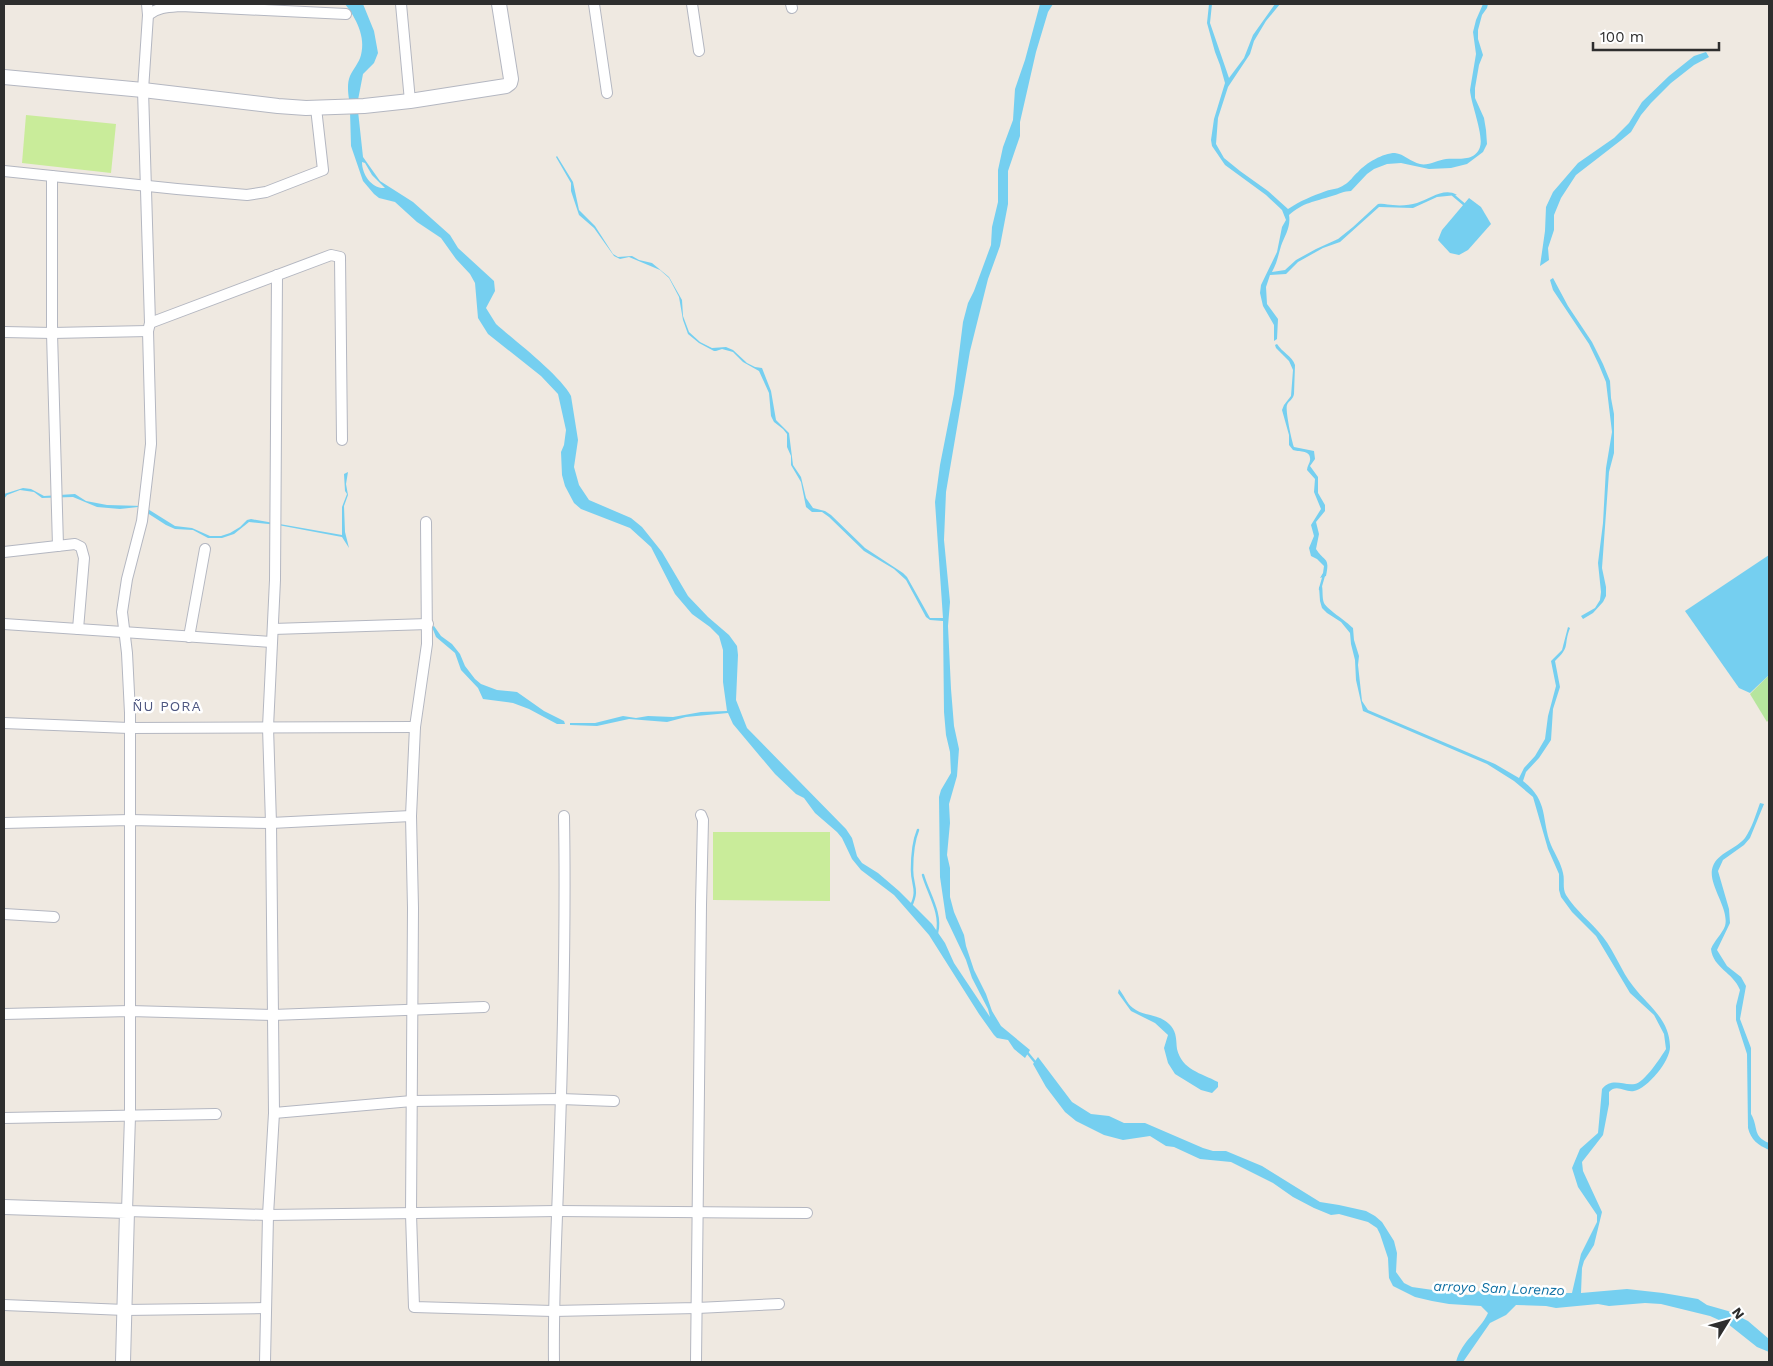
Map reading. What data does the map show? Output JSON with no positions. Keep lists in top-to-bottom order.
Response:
{
  "districts": ["ÑU PORA"],
  "water": ["arroyo San Lorenzo"],
  "scale_bar": "100 m",
  "north": "top right"
}
